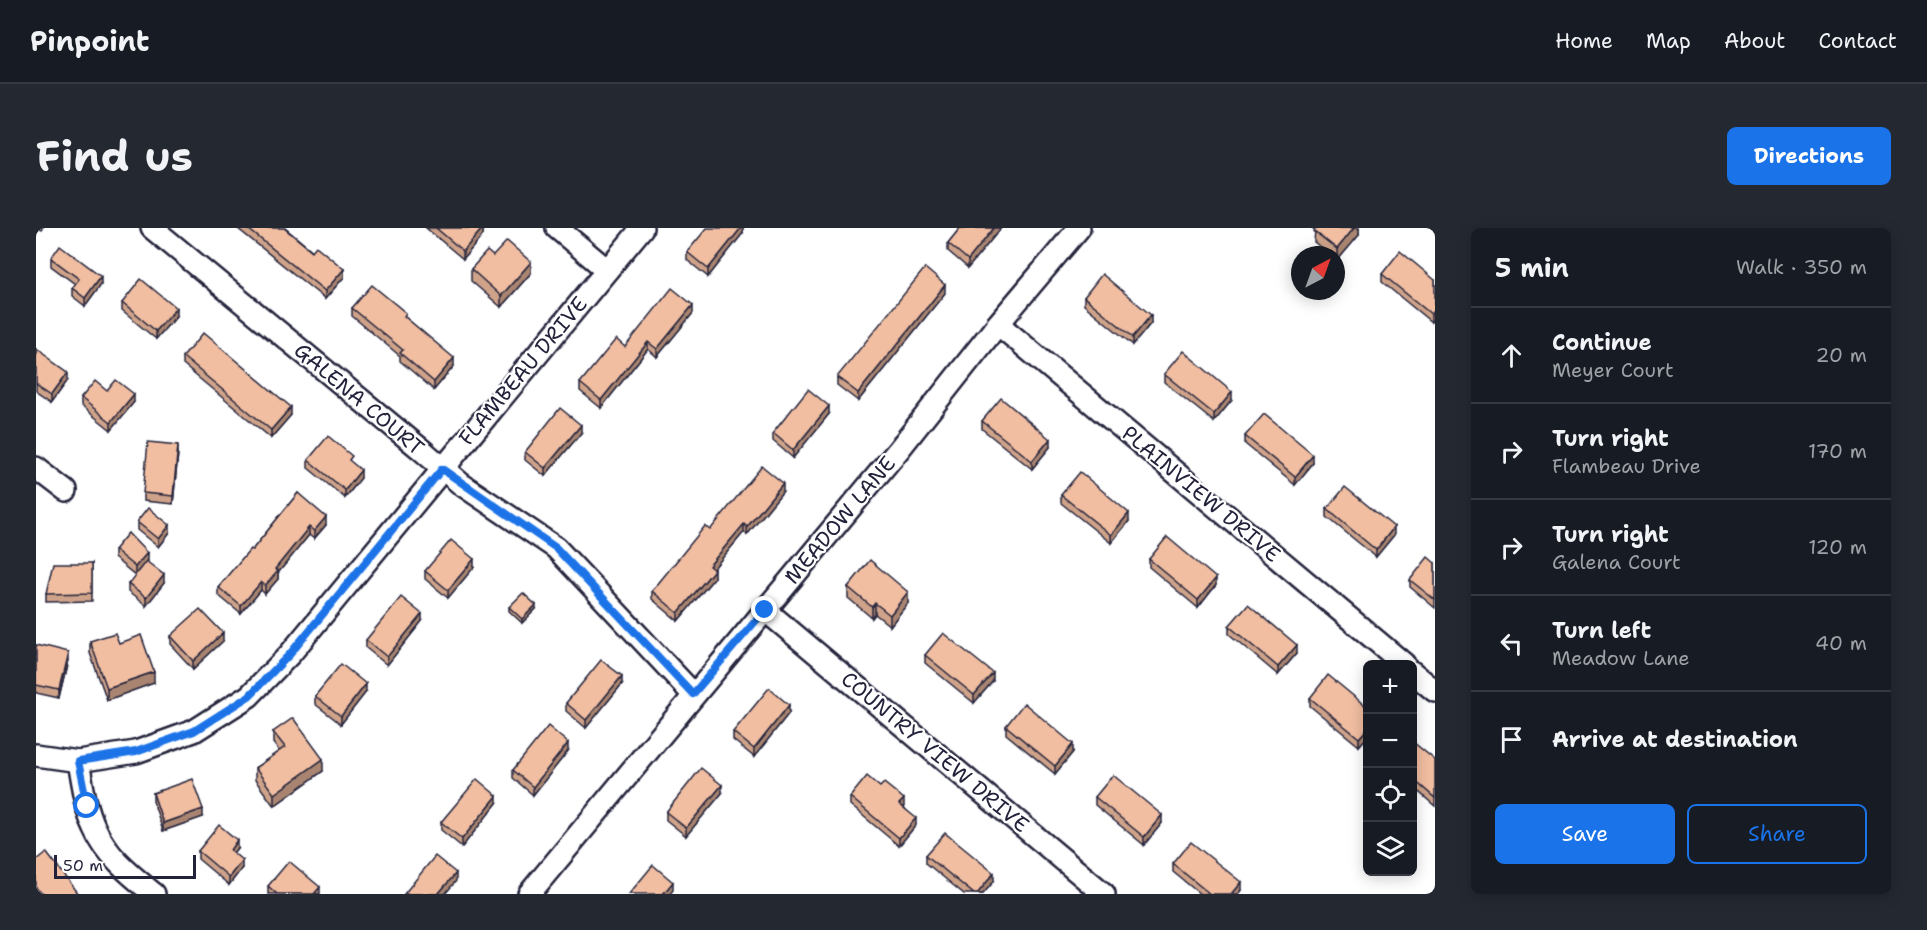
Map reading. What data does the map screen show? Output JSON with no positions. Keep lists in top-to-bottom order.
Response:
{
  "streets": {
    "street": [
      "FLAMBEAU DRIVE",
      "GALENA COURT",
      "PLAINVIEW DRIVE",
      "MEADOW LANE",
      "COUNTRY VIEW DRIVE"
    ]
  },
  "crossings": [
    ["FLAMBEAU DRIVE", "GALENA COURT"],
    ["GALENA COURT", "MEADOW LANE"],
    ["PLAINVIEW DRIVE", "MEADOW LANE"],
    ["MEADOW LANE", "COUNTRY VIEW DRIVE"]
  ],
  "scale_bar": "50 m",
  "north": "top right",
  "page": {
    "header": "Pinpoint",
    "nav": [
      "Home",
      "Map",
      "About",
      "Contact"
    ],
    "buttons": [
      "Directions",
      ["Save", "Share"]
    ],
    "title": "Find us",
    "heading": ["5 min", "Walk · 350 m"],
    "list": [
      ["Continue", "Meyer Court", "20 m"],
      ["Turn right", "Flambeau Drive", "170 m"],
      ["Turn right", "Galena Court", "120 m"],
      ["Turn left", "Meadow Lane", "40 m"],
      "Arrive at destination"
    ],
    "map_buttons": ["+", "−"],
    "scale": "50 m"
  }
}
